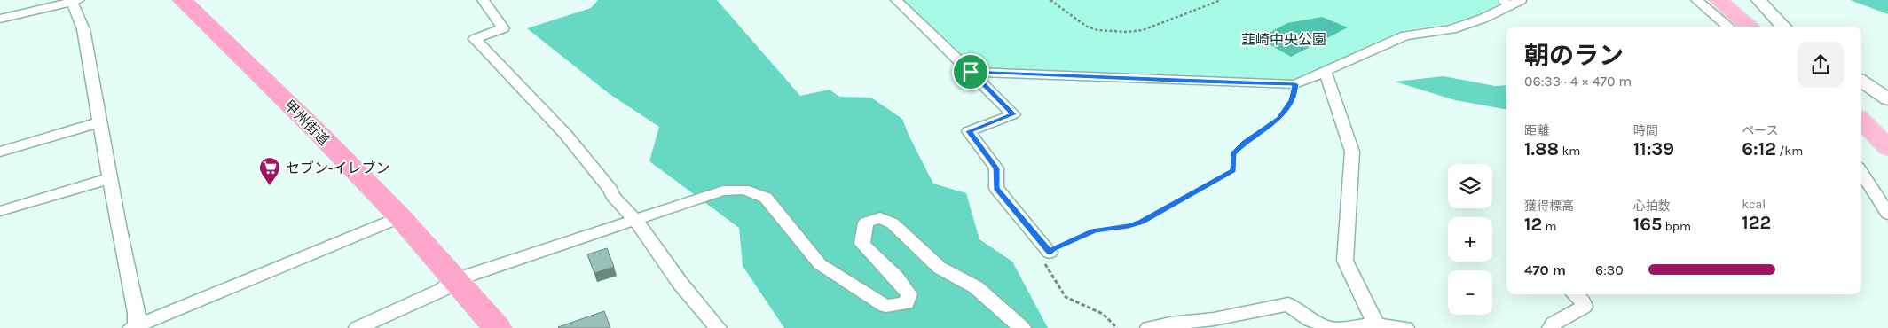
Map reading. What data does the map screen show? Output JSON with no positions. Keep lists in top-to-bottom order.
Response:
{
  "streets": {
    "highway": ["甲州街道"]
  },
  "parks": ["韮崎中央公園"],
  "places": {
    "supermarket": ["セブン-イレブン"]
  },
  "page": {
    "heading": ["朝のラン", "06:33 · 4 × 470 m"],
    "stats": [
      ["距離", "1.88 km"],
      ["時間", "11:39"],
      ["ペース", "6:12 /km"],
      ["獲得標高", "12 m"],
      ["心拍数", "165 bpm"],
      ["kcal", "122"]
    ],
    "map_buttons": ["+", "−"],
    "list": [
      {
        "name": "470 m",
        "note": "6:30"
      }
    ]
  }
}
